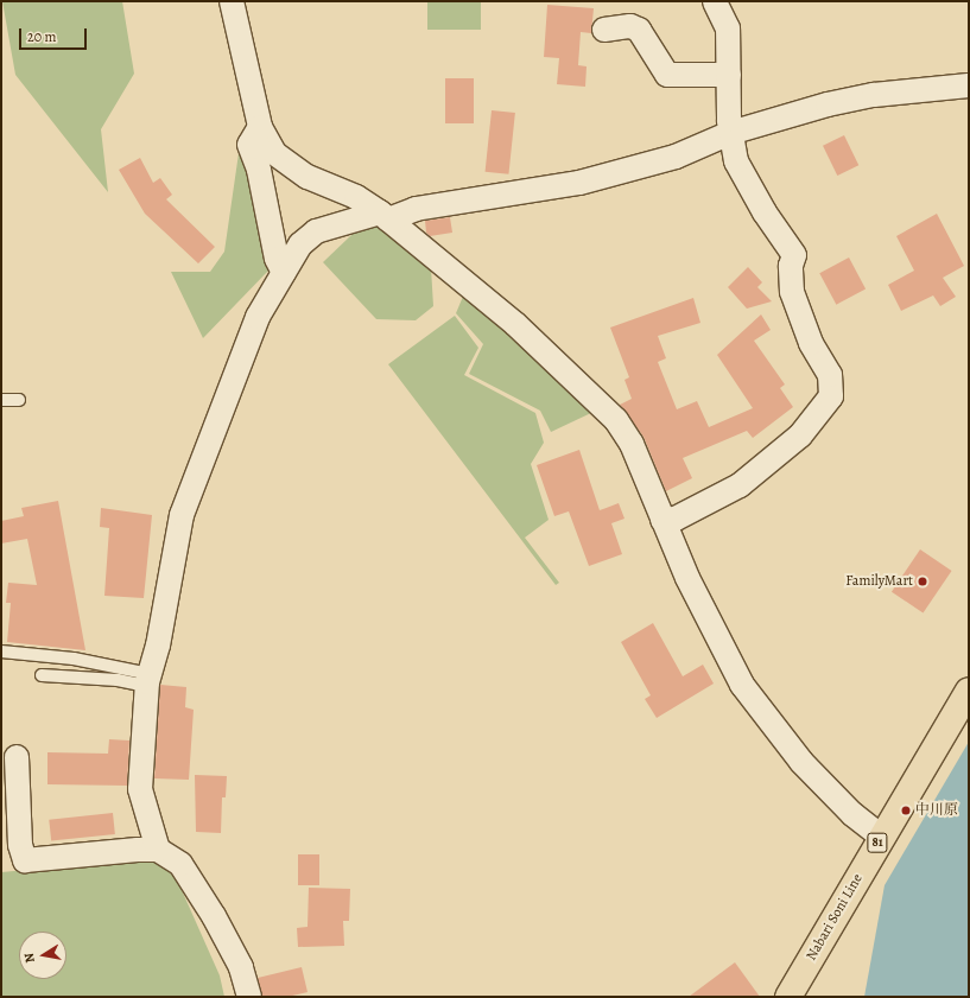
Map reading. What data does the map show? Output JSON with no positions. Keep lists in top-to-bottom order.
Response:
{
  "streets": {
    "main road": ["81", "Nabari Soni Line"]
  },
  "places": ["FamilyMart", "中川原"],
  "scale_bar": "20 m",
  "north": "left"
}
